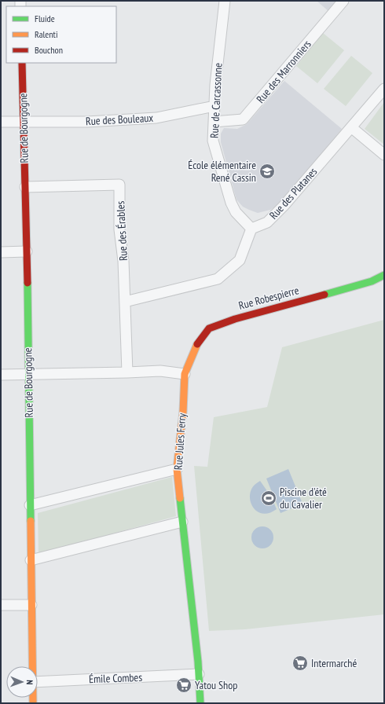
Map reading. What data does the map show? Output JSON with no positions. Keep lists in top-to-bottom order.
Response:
{
  "streets": {
    "street": [
      "Rue des Marronniers",
      "Rue de Carcassonne",
      "Rue des Bouleaux",
      "Rue de Bourgogne",
      "Rue des Platanes",
      "Rue des Érables",
      "Rue Robespierre",
      "Rue Jules Ferry",
      "Émile Combes"
    ]
  },
  "crossings": [
    ["Rue des Marronniers", "Rue de Carcassonne"],
    ["Rue de Carcassonne", "Rue des Bouleaux"],
    ["Rue de Carcassonne", "Rue des Platanes"],
    ["Rue des Bouleaux", "Rue de Bourgogne"],
    ["Rue de Bourgogne", "Rue des Érables"],
    ["Rue Robespierre", "Rue Jules Ferry"],
    ["Rue Jules Ferry", "Émile Combes"]
  ],
  "places": {
    "school or university": ["École élémentaire René Cassin"],
    "sports": ["Piscine d'été du Cavalier"],
    "supermarket": ["Intermarché", "Yatou Shop"]
  },
  "legend": ["Fluide", "Ralenti", "Bouchon"],
  "north": "right"
}
